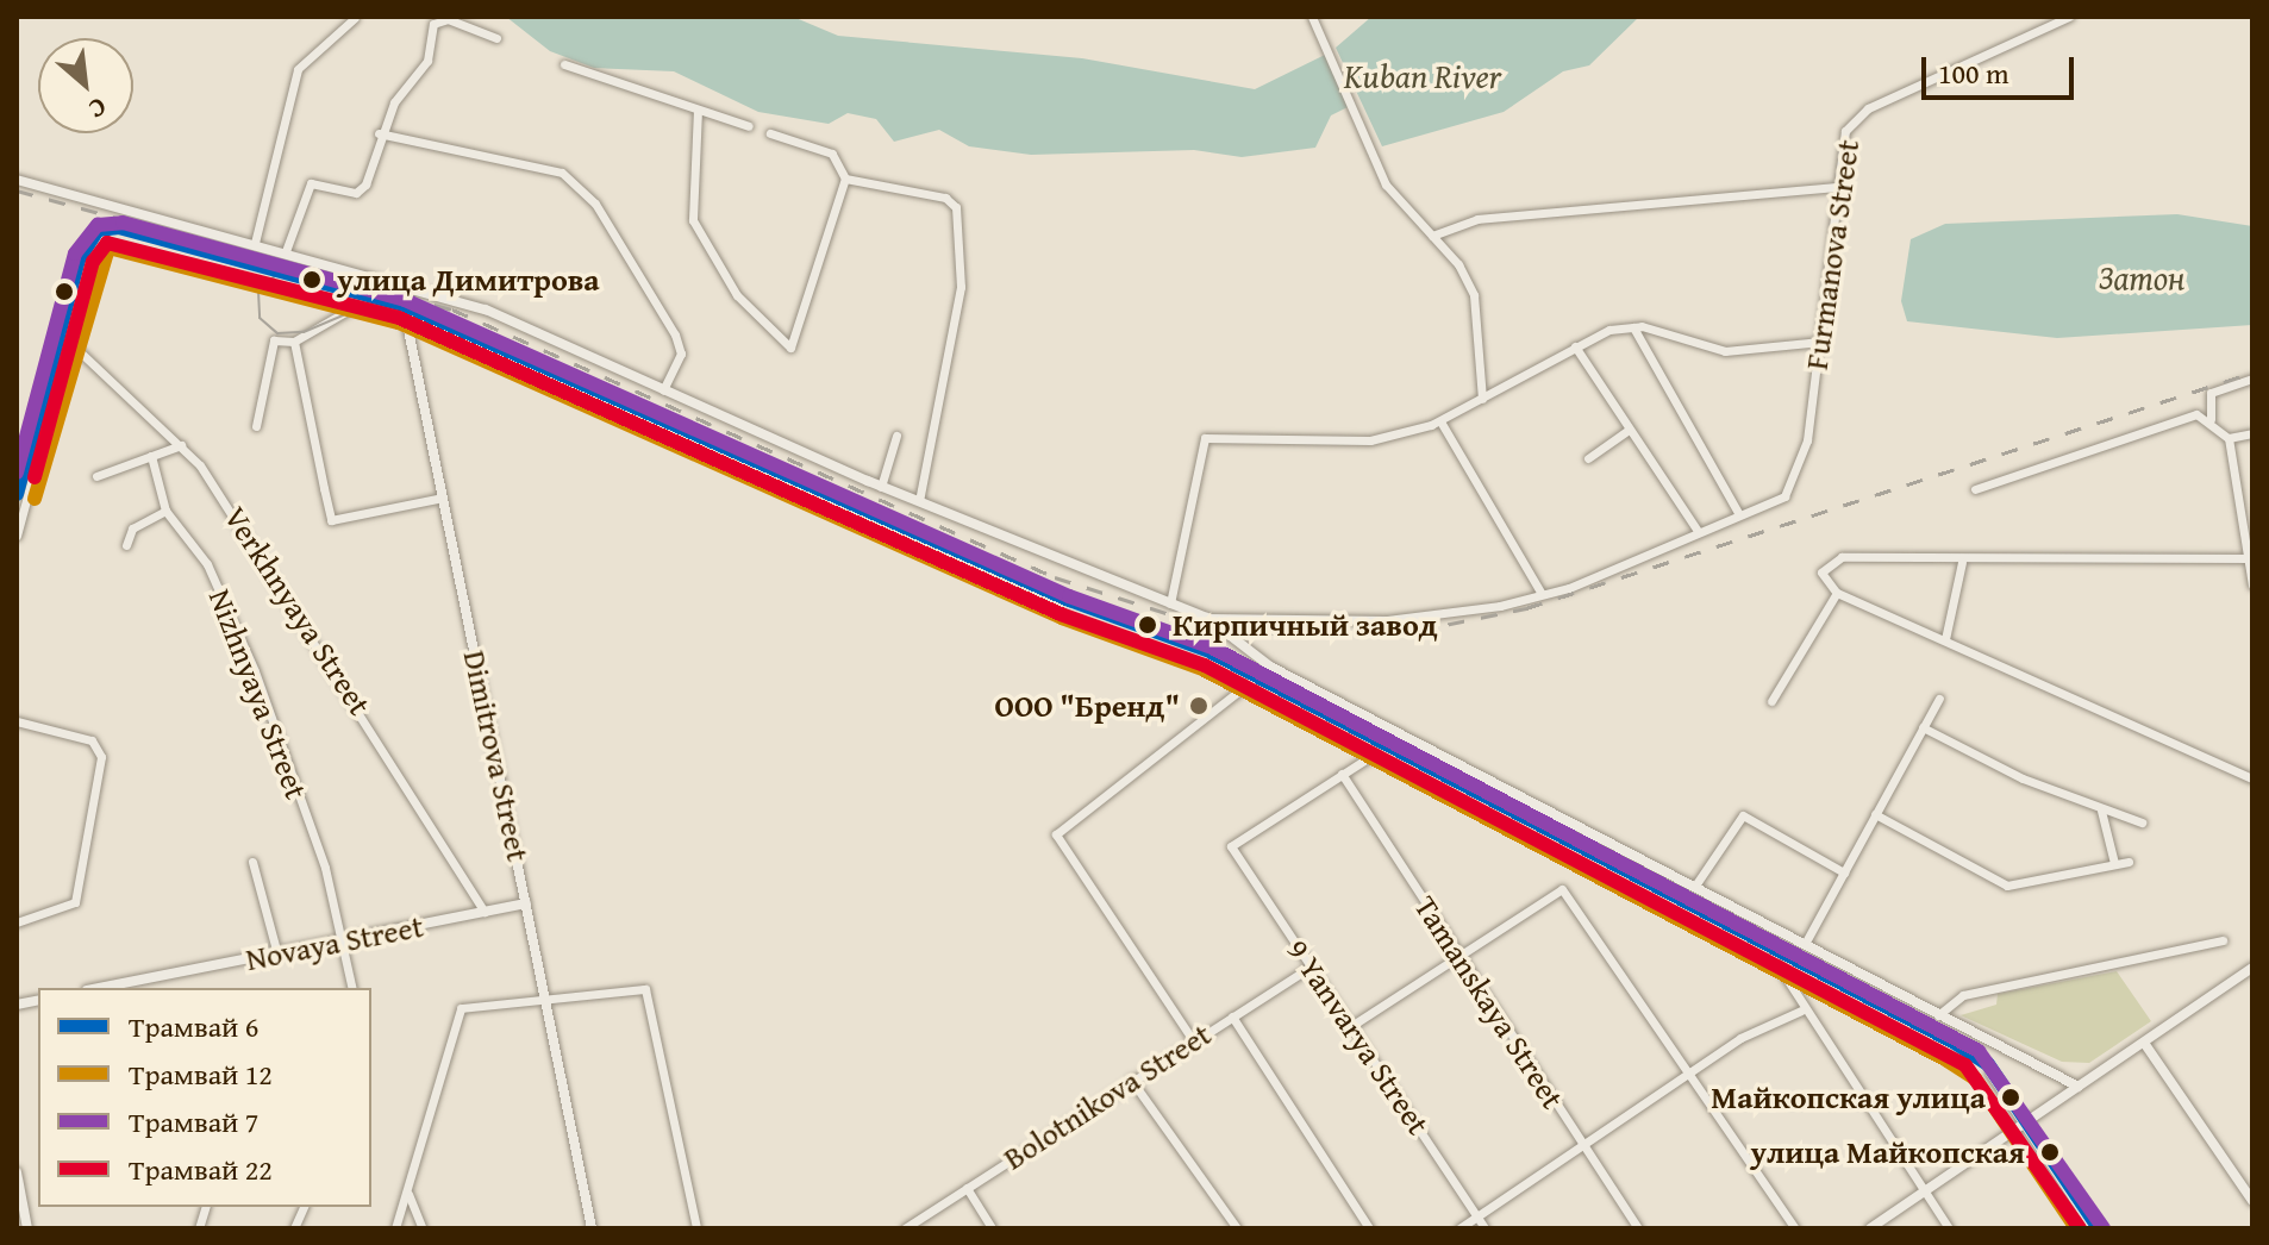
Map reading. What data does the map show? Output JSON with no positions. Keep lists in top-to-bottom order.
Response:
{
  "streets": {
    "street": [
      "Furmanova Street",
      "Verkhnyaya Street",
      "Nizhnyaya Street",
      "Dimitrova Street",
      "Novaya Street",
      "Tamanskaya Street",
      "9 Yanvarya Street",
      "Bolotnikova Street"
    ]
  },
  "crossings": [
    ["Verkhnyaya Street", "Novaya Street"],
    ["Nizhnyaya Street", "Novaya Street"],
    ["Dimitrova Street", "Novaya Street"],
    ["Tamanskaya Street", "9 Yanvarya Street"],
    ["9 Yanvarya Street", "Bolotnikova Street"]
  ],
  "water": ["Kuban River", "Затон"],
  "places": [
    "улица Димитрова",
    "Кирпичный завод",
    "ООО \"Бренд\"",
    "Майкопская улица",
    "улица Майкопская"
  ],
  "lines": [
    "tram line 7",
    "tram line 6",
    "tram line 22",
    "tram line 12"
  ],
  "legend": [
    "Трамвай 6",
    "Трамвай 12",
    "Трамвай 7",
    "Трамвай 22"
  ],
  "scale_bar": "100 m",
  "north": "bottom right"
}
